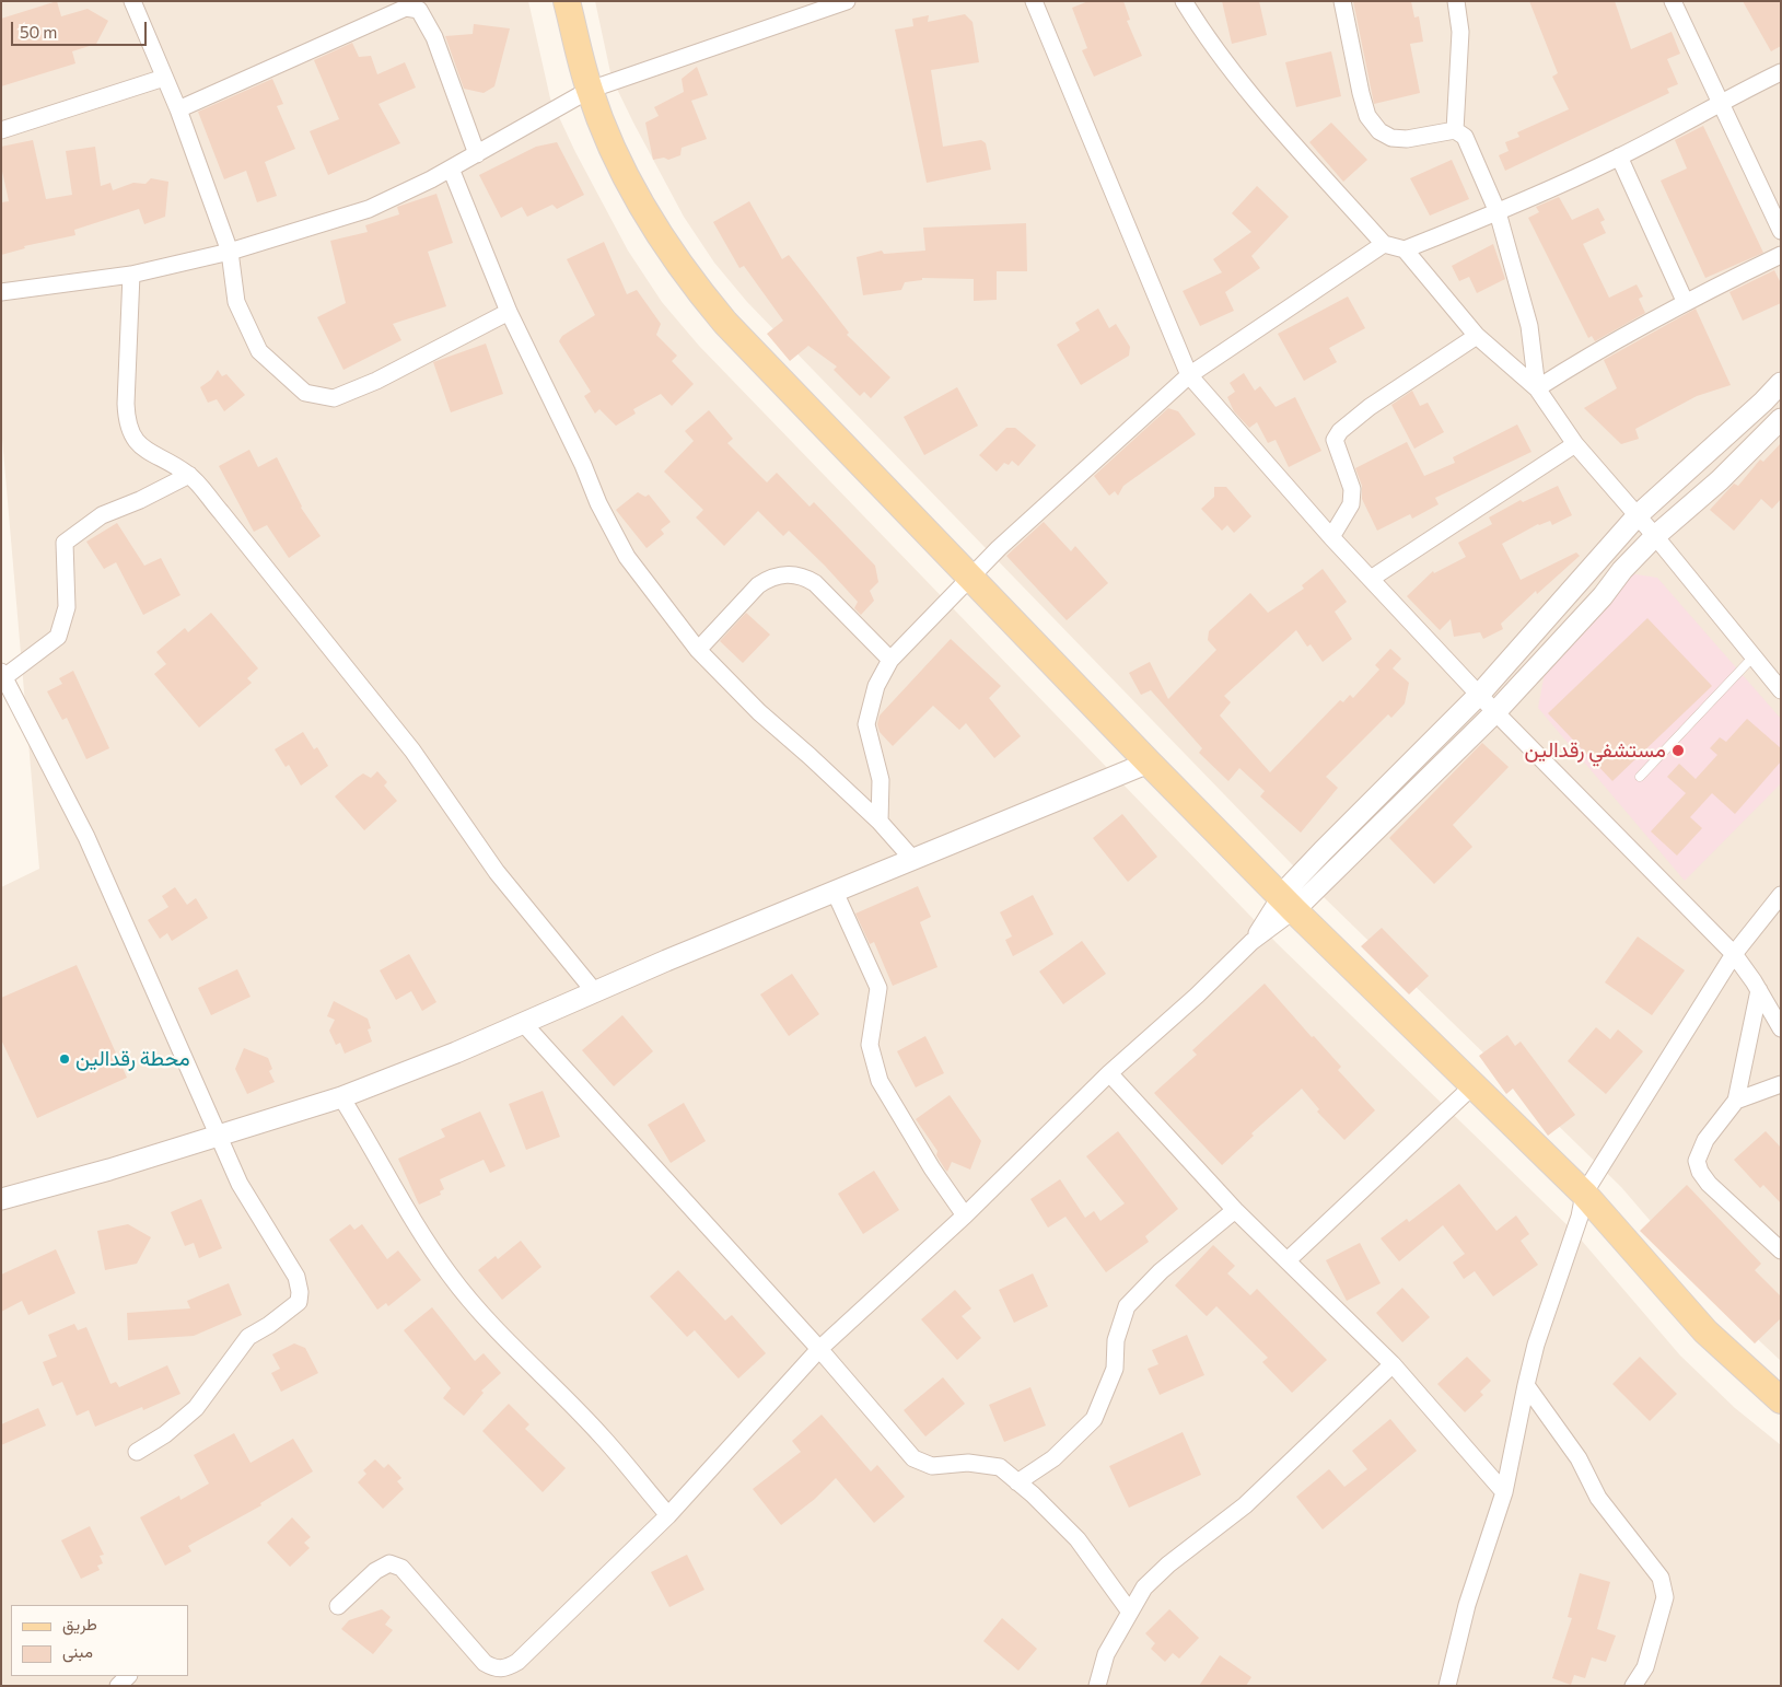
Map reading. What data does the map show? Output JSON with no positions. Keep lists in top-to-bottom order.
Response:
{
  "places": ["مستشفي رقدالين", "محطة رقدالين"],
  "legend": ["طريق", "مبنى"],
  "scale_bar": "50 m"
}
